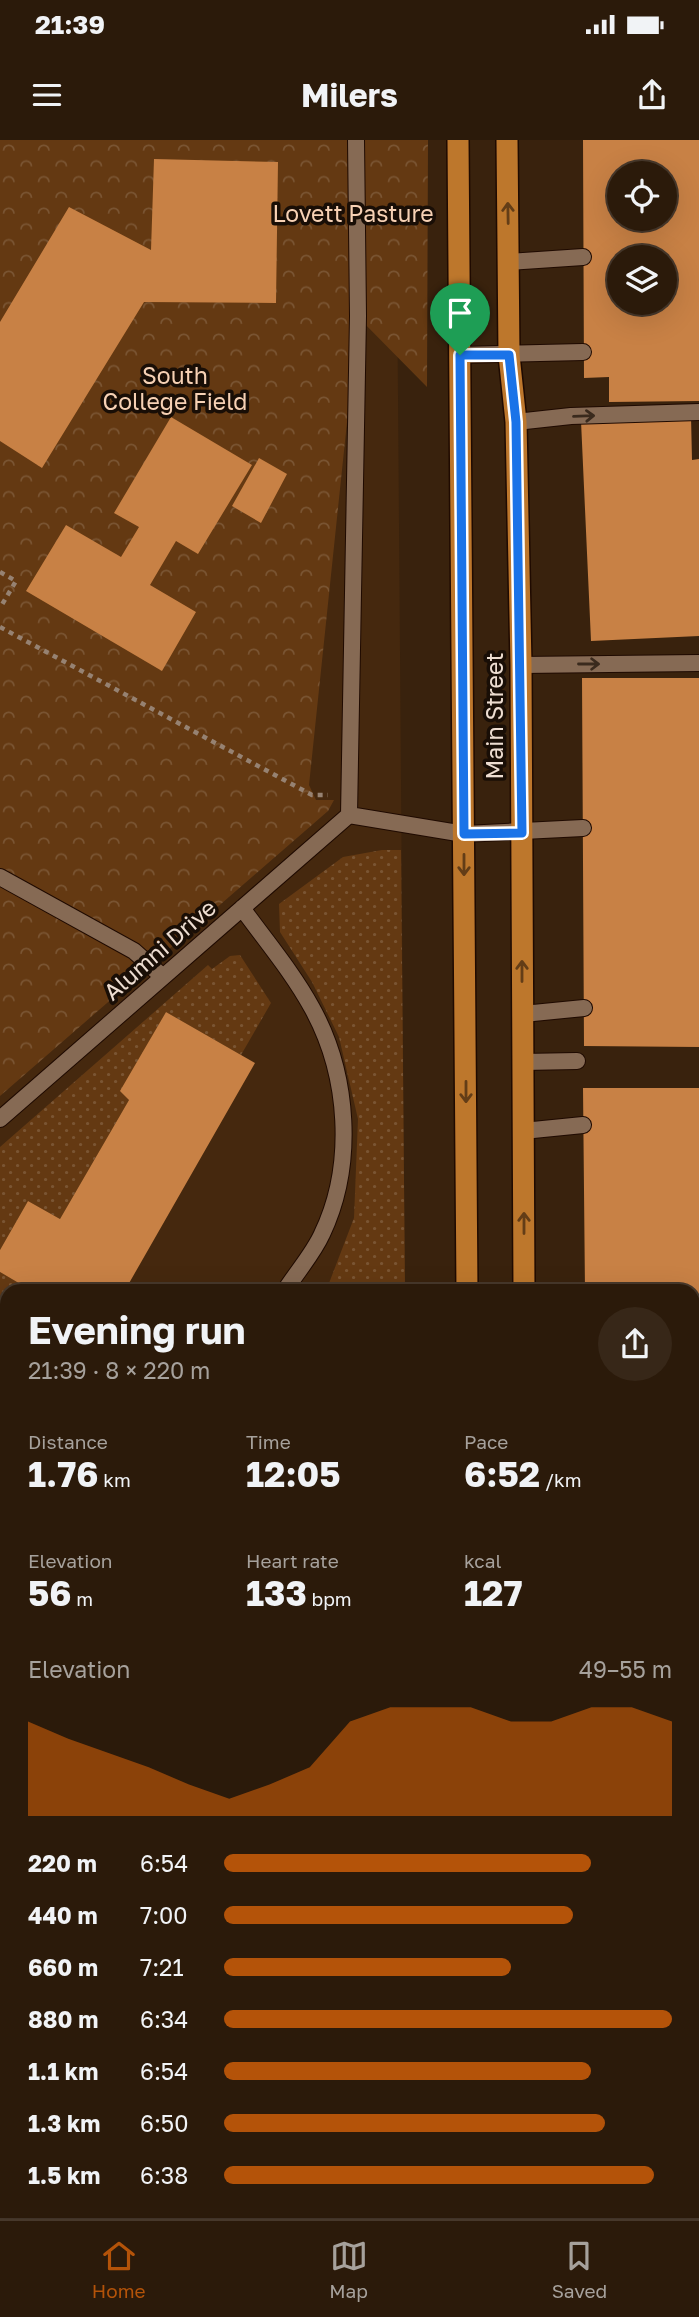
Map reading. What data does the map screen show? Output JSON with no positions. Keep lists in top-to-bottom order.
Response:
{
  "streets": {
    "main road": ["Main Street"],
    "lane": ["Alumni Drive"]
  },
  "parks": ["Lovett Pasture", "South College Field"],
  "page": {
    "status": "21:39",
    "header": "Milers",
    "heading": ["Evening run", "21:39 · 8 × 220 m"],
    "stats": [
      ["Distance", "1.76 km"],
      ["Time", "12:05"],
      ["Pace", "6:52 /km"],
      ["Elevation", "56 m"],
      ["Heart rate", "133 bpm"],
      ["kcal", "127"]
    ],
    "chart": ["Elevation", "49–55 m"],
    "list": [
      {
        "name": "220 m",
        "note": "6:54"
      },
      {
        "name": "440 m",
        "note": "7:00"
      },
      {
        "name": "660 m",
        "note": "7:21"
      },
      {
        "name": "880 m",
        "note": "6:34"
      },
      {
        "name": "1.1 km",
        "note": "6:54"
      },
      {
        "name": "1.3 km",
        "note": "6:50"
      },
      {
        "name": "1.5 km",
        "note": "6:38"
      }
    ],
    "tabs": ["Home", "Map", "Saved"]
  }
}
